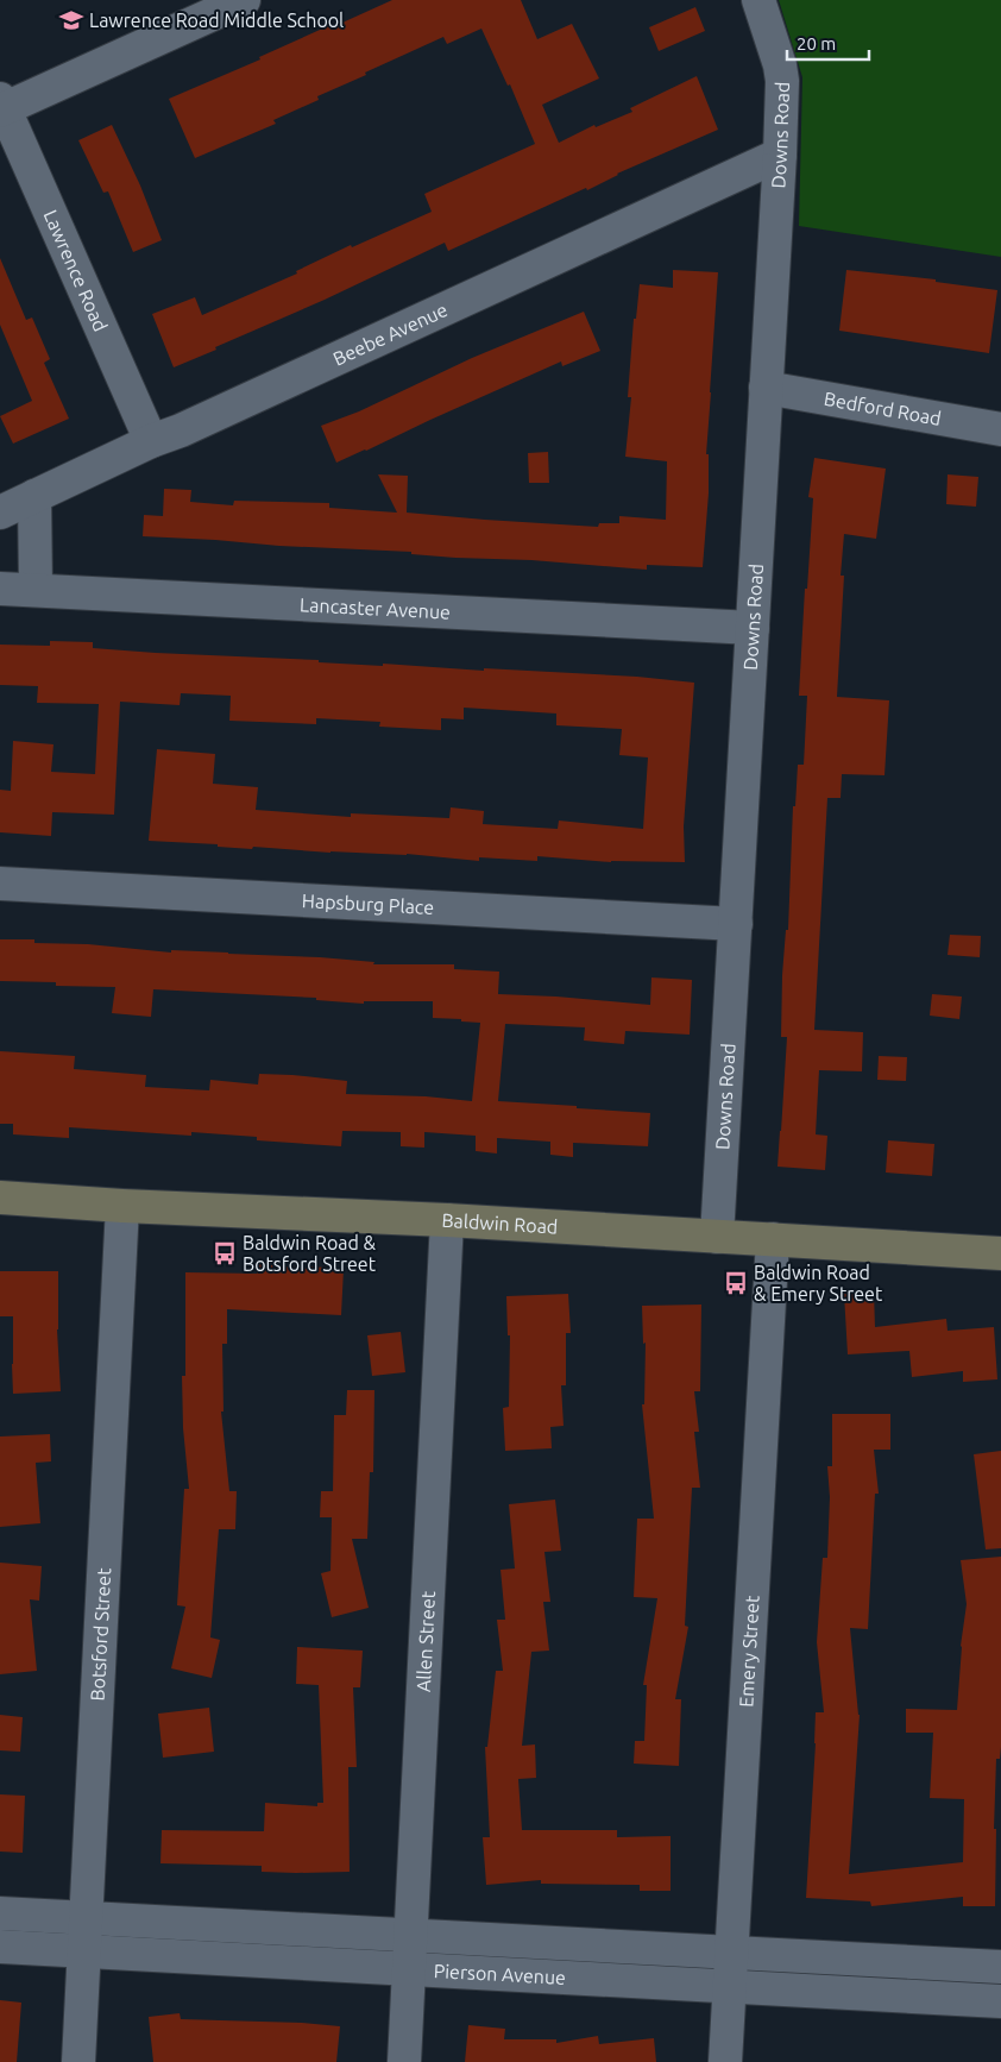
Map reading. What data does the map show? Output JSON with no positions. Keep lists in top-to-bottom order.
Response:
{
  "streets": {
    "main road": ["Baldwin Road"],
    "street": [
      "Downs Road",
      "Lawrence Road",
      "Beebe Avenue",
      "Bedford Road",
      "Lancaster Avenue",
      "Hapsburg Place",
      "Botsford Street",
      "Allen Street",
      "Emery Street",
      "Pierson Avenue"
    ]
  },
  "crossings": [
    ["Downs Road", "Beebe Avenue"],
    ["Downs Road", "Bedford Road"],
    ["Downs Road", "Lancaster Avenue"],
    ["Downs Road", "Hapsburg Place"],
    ["Downs Road", "Baldwin Road"],
    ["Lawrence Road", "Beebe Avenue"],
    ["Baldwin Road", "Botsford Street"],
    ["Baldwin Road", "Allen Street"],
    ["Baldwin Road", "Emery Street"],
    ["Botsford Street", "Pierson Avenue"],
    ["Allen Street", "Pierson Avenue"],
    ["Emery Street", "Pierson Avenue"]
  ],
  "places": {
    "school or university": ["Lawrence Road Middle School"],
    "bus stop": ["Baldwin Road & Botsford Street", "Baldwin Road & Emery Street"]
  },
  "scale_bar": "20 m"
}
